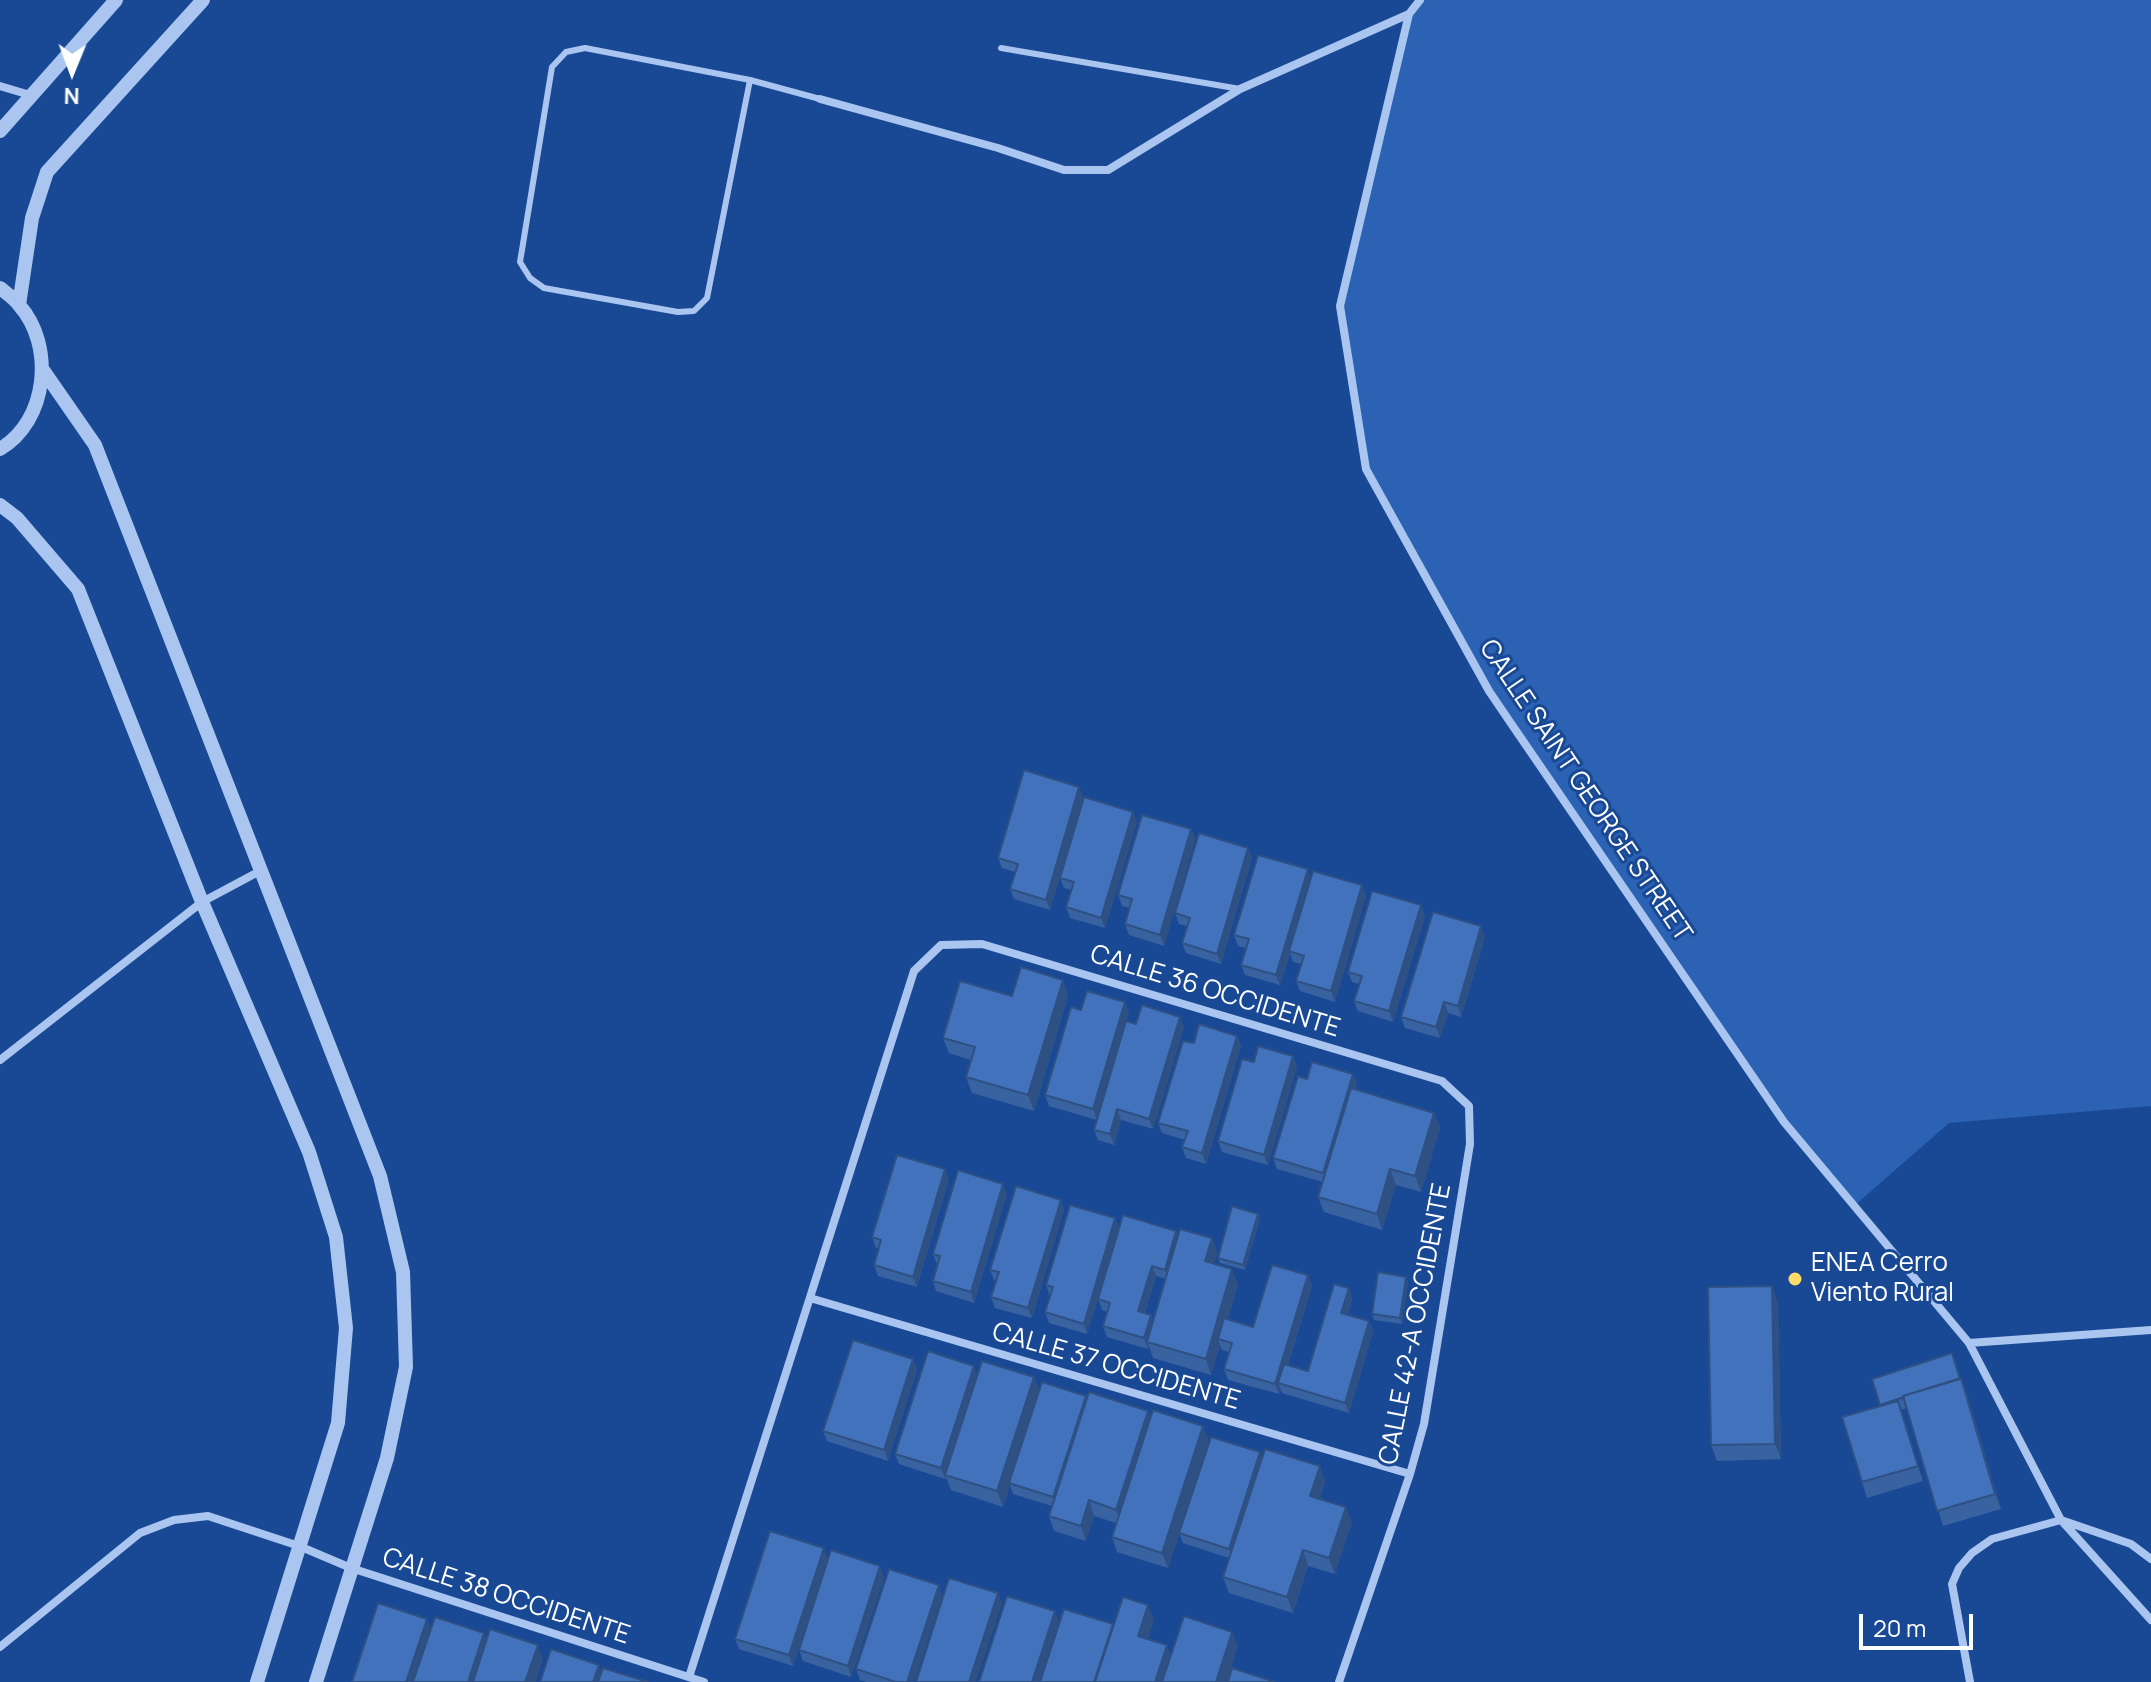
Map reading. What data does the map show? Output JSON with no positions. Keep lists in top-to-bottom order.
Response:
{
  "streets": {
    "street": [
      "CALLE SAINT GEORGE STREET",
      "CALLE 36 OCCIDENTE",
      "CALLE 42-A OCCIDENTE",
      "CALLE 37 OCCIDENTE",
      "CALLE 38 OCCIDENTE"
    ]
  },
  "crossings": [
    ["CALLE 36 OCCIDENTE", "CALLE 42-A OCCIDENTE"],
    ["CALLE 36 OCCIDENTE", "CALLE 37 OCCIDENTE"],
    ["CALLE 42-A OCCIDENTE", "CALLE 37 OCCIDENTE"]
  ],
  "places": ["ENEA Cerro Viento Rural"],
  "scale_bar": "20 m",
  "north": "bottom"
}
